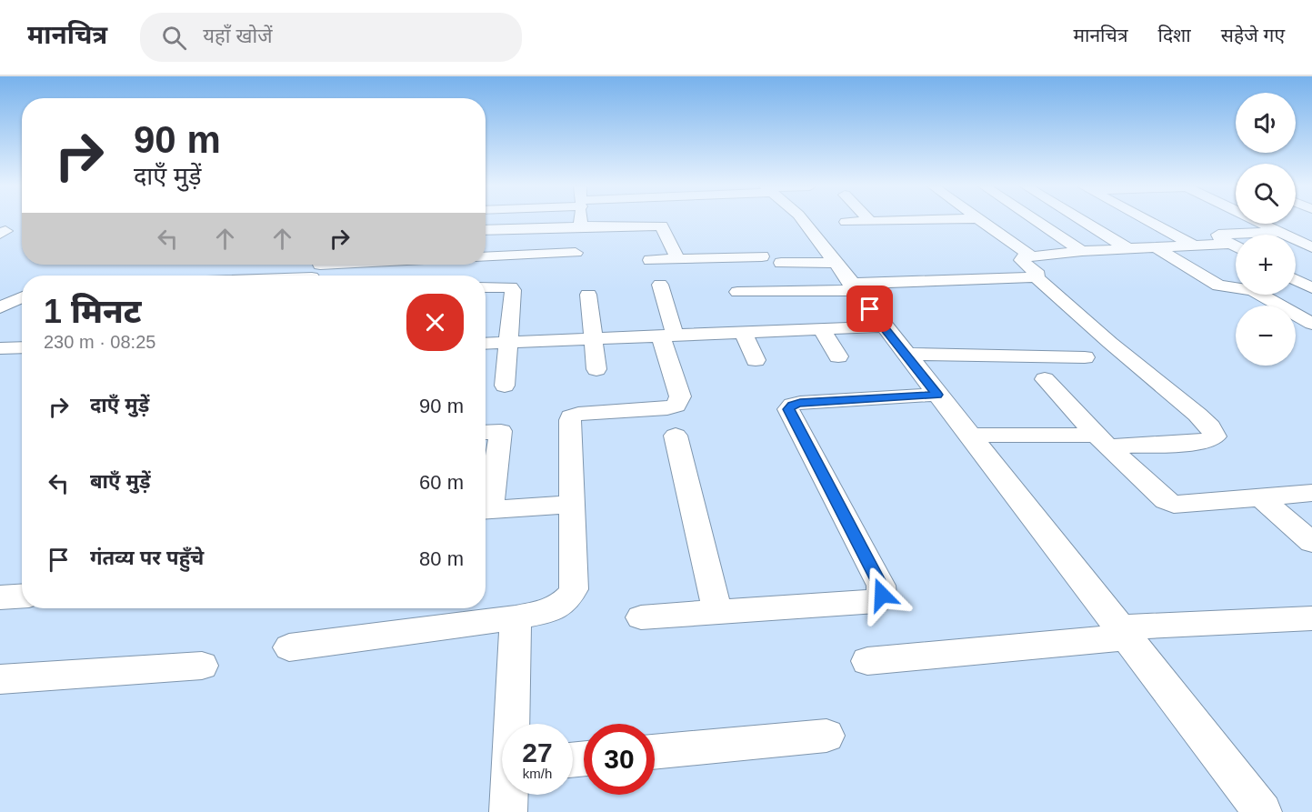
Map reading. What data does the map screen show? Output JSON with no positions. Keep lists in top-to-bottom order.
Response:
{
  "page": {
    "header": "मानचित्र",
    "search": "यहाँ खोजें",
    "nav": ["मानचित्र", "दिशा", "सहेजे गए"],
    "map_buttons": ["+", "−"],
    "turn": ["90 m", "दाएँ मुड़ें"],
    "heading": ["1 मिनट", "230 m · 08:25"],
    "list": [
      {
        "name": "दाएँ मुड़ें",
        "value": "90 m"
      },
      {
        "name": "बाएँ मुड़ें",
        "value": "60 m"
      },
      {
        "name": "गंतव्य पर पहुँचे",
        "value": "80 m"
      }
    ],
    "speed": "27 km/h",
    "limit": "30"
  }
}
